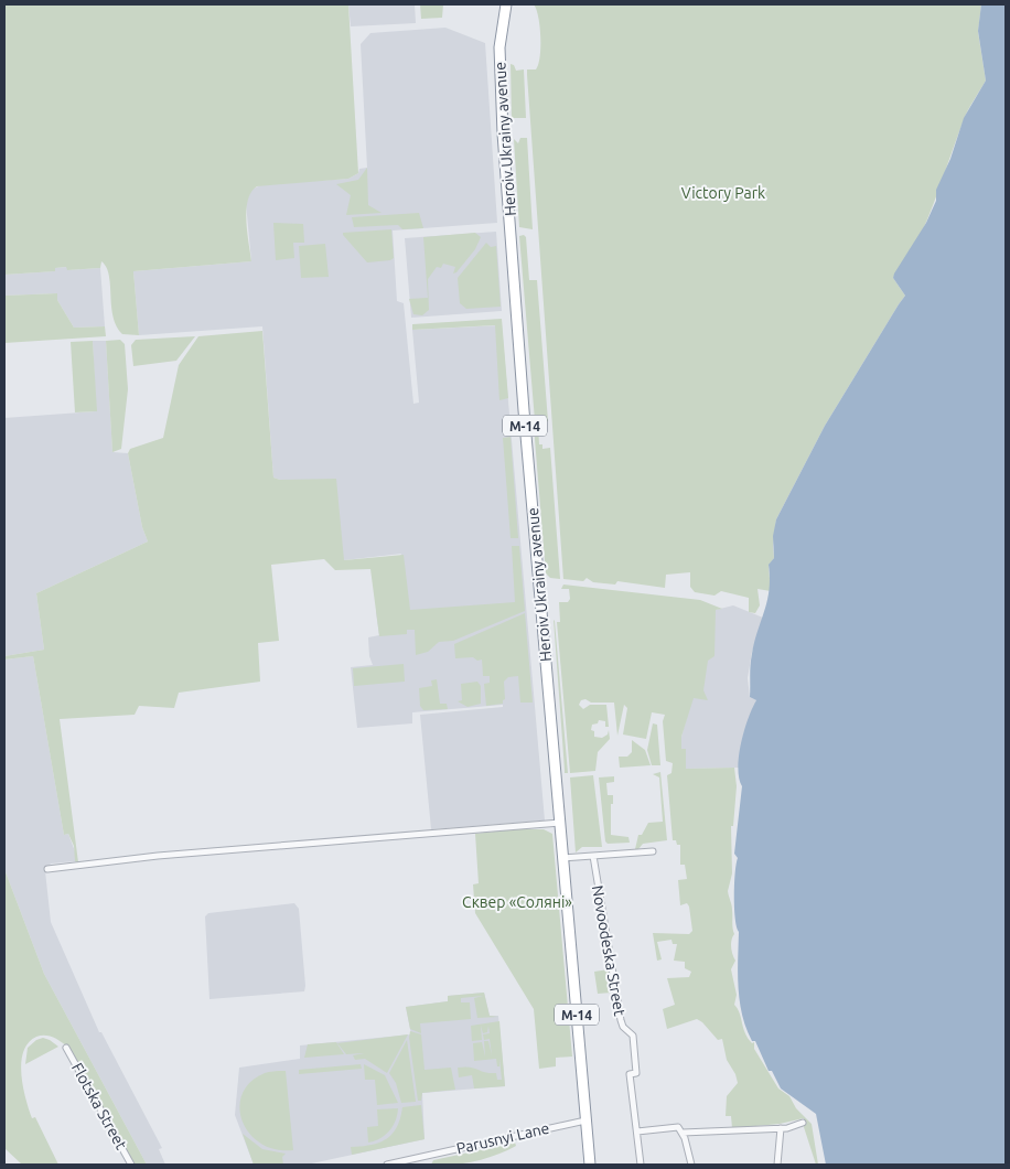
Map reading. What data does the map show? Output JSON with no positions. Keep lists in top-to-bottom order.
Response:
{
  "streets": {
    "highway": ["Heroiv Ukrainy avenue", "М-14"],
    "street": ["Novoodeska Street", "Flotska Street", "Parusnyi Lane"]
  },
  "crossings": [
    ["Heroiv Ukrainy avenue", "Parusnyi Lane"]
  ],
  "parks": ["Victory Park", "Сквер «Соляні»"]
}
